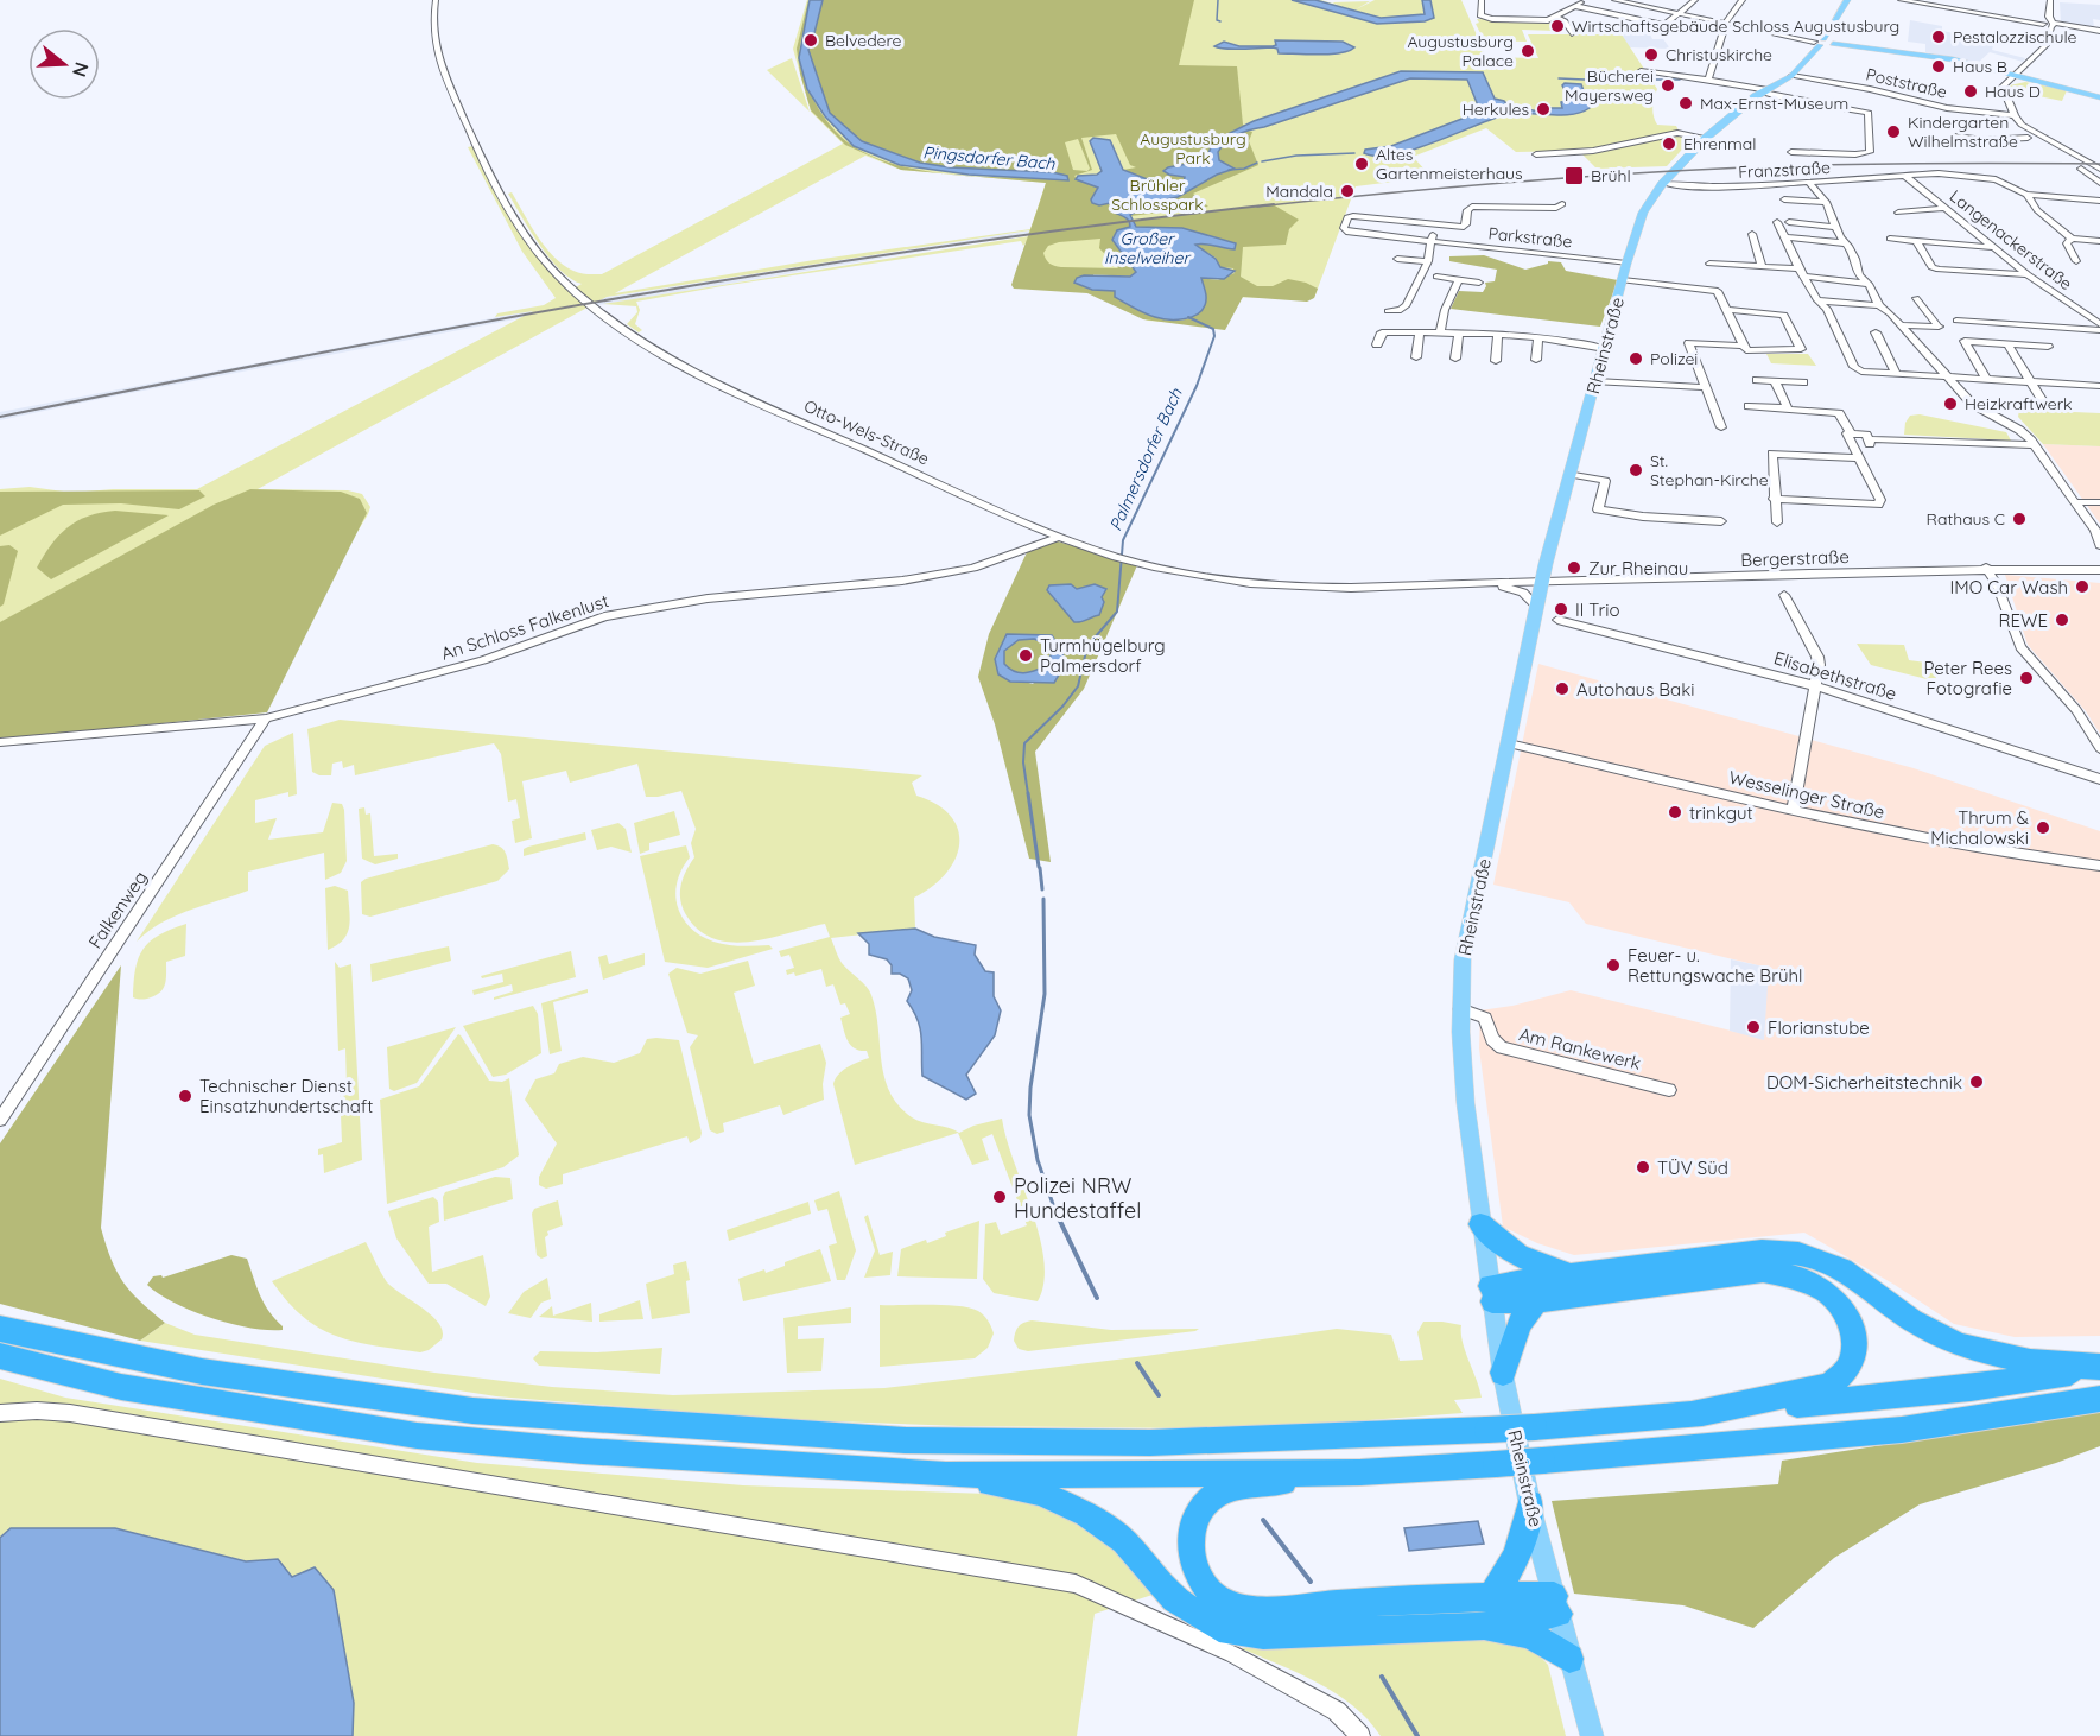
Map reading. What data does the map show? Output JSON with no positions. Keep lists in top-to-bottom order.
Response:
{
  "streets": {
    "main road": ["Rheinstraße"],
    "street": [
      "Poststraße",
      "Franzstraße",
      "Parkstraße",
      "Langenackerstraße",
      "Otto-Wels-Straße",
      "Bergerstraße",
      "An Schloss Falkenlust",
      "Elisabethstraße",
      "Wesselinger Straße",
      "Falkenweg",
      "Am Rankewerk"
    ]
  },
  "crossings": [
    ["Poststraße", "Rheinstraße"],
    ["Franzstraße", "Langenackerstraße"],
    ["Franzstraße", "Rheinstraße"],
    ["Parkstraße", "Rheinstraße"],
    ["Rheinstraße", "Otto-Wels-Straße"],
    ["Rheinstraße", "Bergerstraße"],
    ["Rheinstraße", "Wesselinger Straße"],
    ["Rheinstraße", "Am Rankewerk"],
    ["Otto-Wels-Straße", "Bergerstraße"],
    ["Otto-Wels-Straße", "An Schloss Falkenlust"],
    ["An Schloss Falkenlust", "Falkenweg"]
  ],
  "water": ["Pingsdorfer Bach", "Großer Inselweiher", "Palmersdorfer Bach"],
  "parks": ["Augustusburg Park", "Brühler Schlosspark"],
  "places": {
    "other": [
      "Wirtschaftsgebäude Schloss Augustusburg",
      "Pestalozzischule",
      "Belvedere",
      "Augustusburg Palace",
      "Christuskirche",
      "Haus B",
      "Bücherei Mayersweg",
      "Haus D",
      "Max-Ernst-Museum",
      "Herkules",
      "Kindergarten Wilhelmstraße",
      "Ehrenmal",
      "Altes Gartenmeisterhaus",
      "Mandala",
      "Polizei",
      "Heizkraftwerk",
      "St. Stephan-Kirche",
      "Rathaus C",
      "Zur Rheinau",
      "IMO Car Wash",
      "Il Trio",
      "REWE",
      "Turmhügelburg Palmersdorf",
      "Peter Rees Fotografie",
      "Autohaus Baki",
      "trinkgut",
      "Thrum & Michalowski",
      "Feuer- u. Rettungswache Brühl",
      "Florianstube",
      "DOM-Sicherheitstechnik",
      "Technischer Dienst Einsatzhundertschaft",
      "TÜV Süd",
      "Polizei NRW Hundestaffel"
    ],
    "transit": ["Brühl"]
  },
  "north": "right"
}
